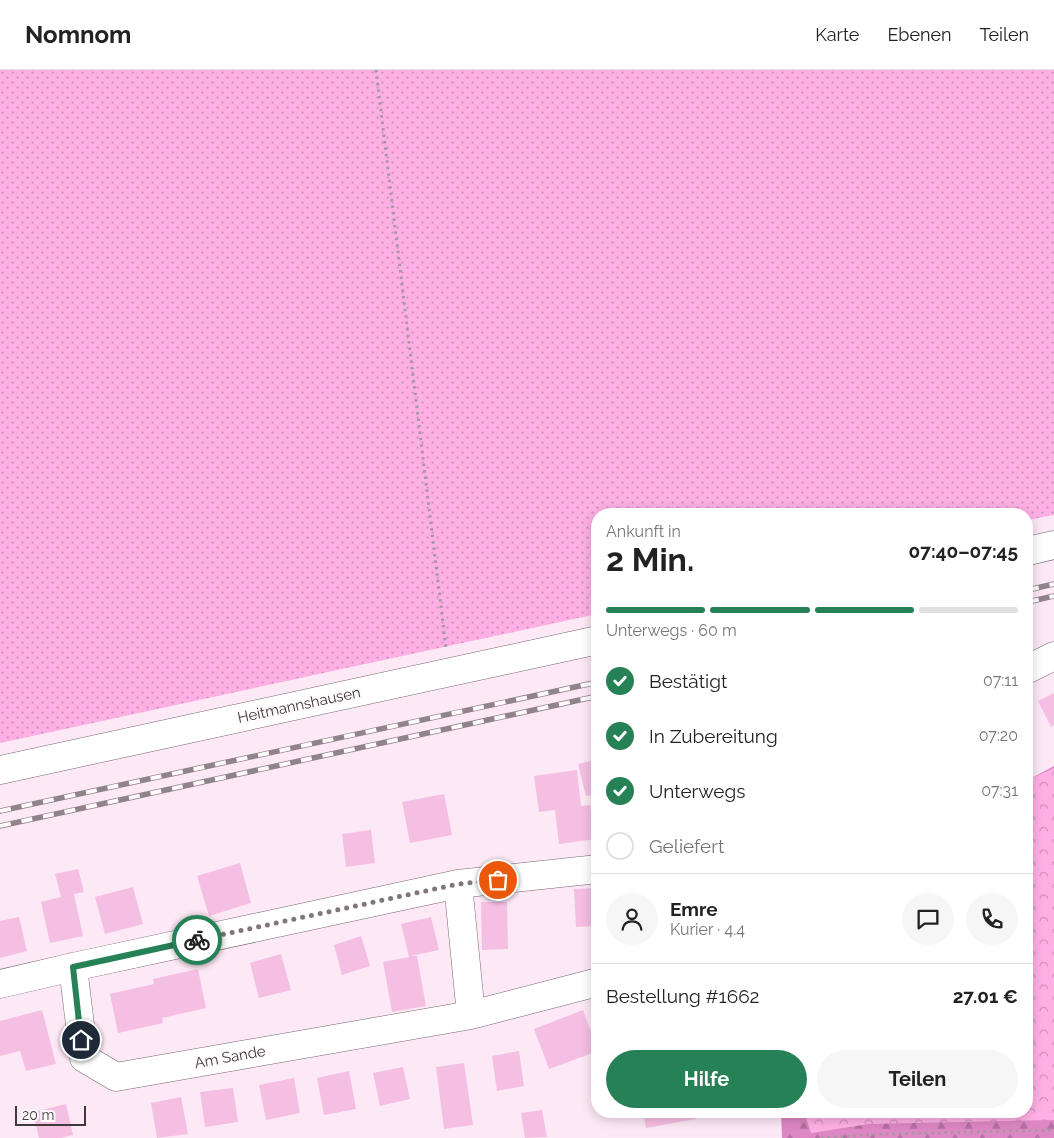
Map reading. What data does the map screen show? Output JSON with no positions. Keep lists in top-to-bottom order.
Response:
{
  "streets": {
    "street": ["Heitmannshausen", "Am Sande"]
  },
  "scale_bar": "20 m",
  "page": {
    "header": "Nomnom",
    "nav": ["Karte", "Ebenen", "Teilen"],
    "heading": ["2 Min.", "Ankunft in", "07:40–07:45"],
    "panel": [
      "Emre",
      "Kurier · 4.4",
      "Bestellung #1662",
      "27.01 €"
    ],
    "bar": "Unterwegs · 60 m",
    "list": [
      ["Bestätigt", "07:11"],
      ["In Zubereitung", "07:20"],
      ["Unterwegs", "07:31"],
      "Geliefert"
    ],
    "buttons": ["Hilfe", "Teilen"],
    "scale": "20 m"
  }
}
